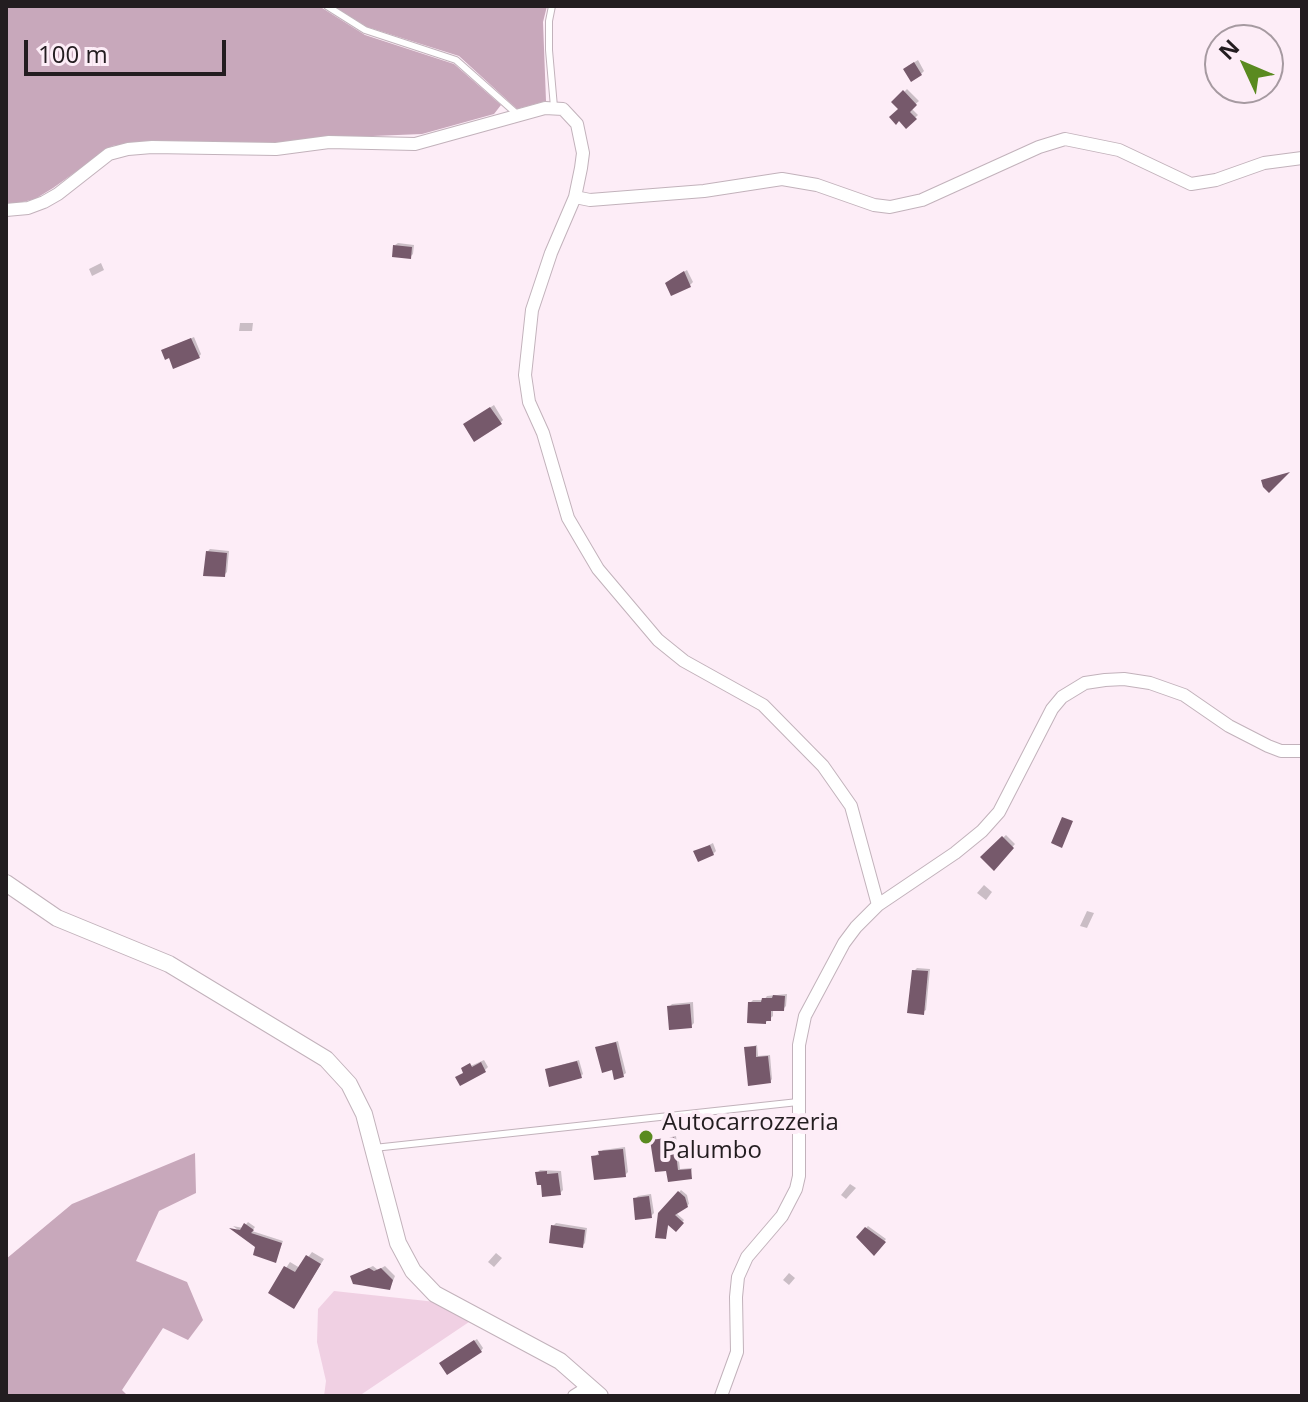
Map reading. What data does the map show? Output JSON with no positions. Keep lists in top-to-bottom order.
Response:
{
  "places": ["Autocarrozzeria Palumbo"],
  "scale_bar": "100 m",
  "north": "top left"
}
